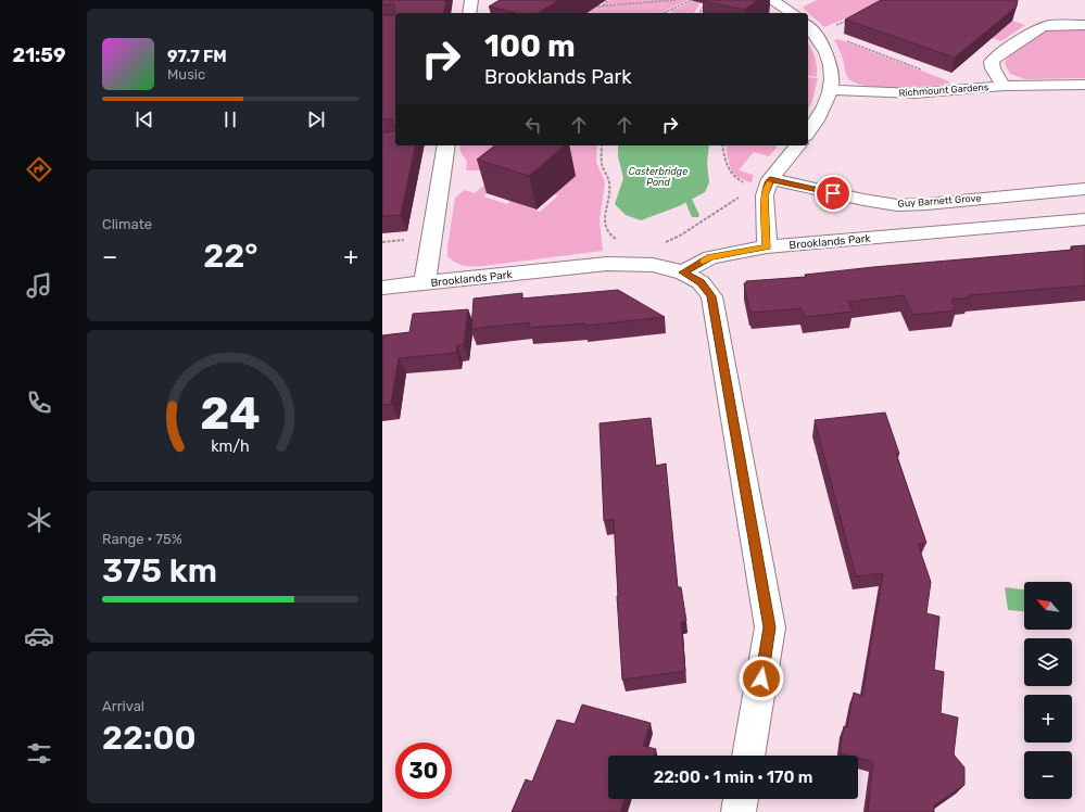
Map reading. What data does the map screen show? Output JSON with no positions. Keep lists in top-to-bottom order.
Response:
{
  "streets": {
    "street": ["Richmount Gardens", "Guy Barnett Grove", "Brooklands Park"]
  },
  "water": ["Casterbridge Pond"],
  "north": "top left",
  "page": {
    "tabs": "21:59",
    "turn": ["100 m", "Brooklands Park"],
    "song": ["97.7 FM", "Music"],
    "tile": [
      "Climate",
      ["Range · 75%", "375 km"],
      ["Arrival", "22:00"]
    ],
    "heat": ["−", "22°", "+"],
    "map_buttons": ["+", "−"],
    "limit": "30",
    "trip": "22:00 · 1 min · 170 m",
    "gauge": ["24", "km/h"]
  }
}
